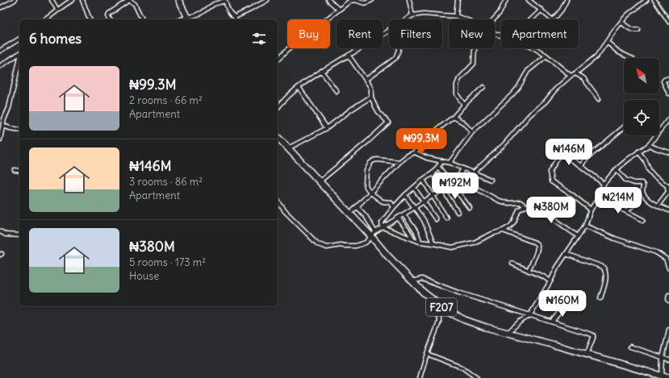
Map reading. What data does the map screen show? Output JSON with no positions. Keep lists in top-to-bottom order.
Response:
{
  "streets": {
    "main road": ["F207"]
  },
  "north": "top left",
  "page": {
    "chip": [
      "Buy",
      "Rent",
      "Filters",
      "New",
      "Apartment"
    ],
    "heading": "6 homes",
    "list": [
      {
        "name": "₦99.3M",
        "note": "2 rooms · 66 m² · Apartment"
      },
      {
        "name": "₦146M",
        "note": "3 rooms · 86 m² · Apartment"
      },
      {
        "name": "₦380M",
        "note": "5 rooms · 173 m² · House"
      }
    ],
    "price": [
      "₦99.3M",
      "₦146M",
      "₦192M",
      "₦214M",
      "₦380M",
      "₦160M"
    ]
  }
}
